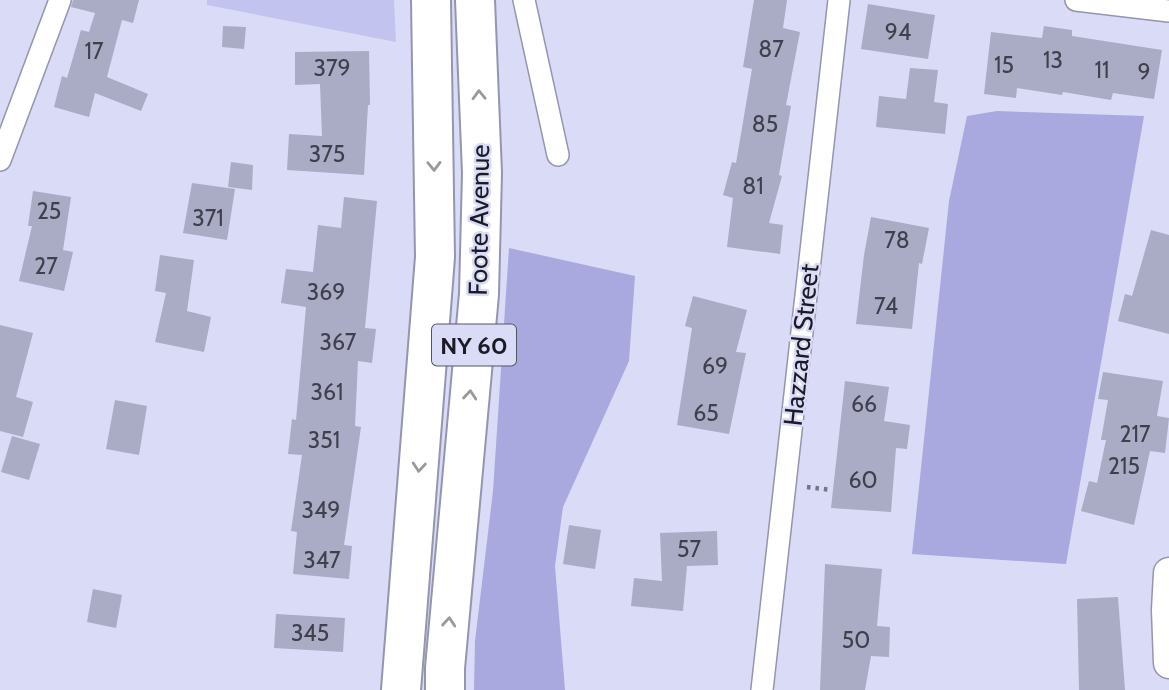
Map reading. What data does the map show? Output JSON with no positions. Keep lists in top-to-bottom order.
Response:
{
  "streets": {
    "highway": ["Foote Avenue", "NY 60"],
    "street": ["Hazzard Street"]
  },
  "house_numbers": [
    "94",
    "87",
    "17",
    "13",
    "15",
    "379",
    "11",
    "9",
    "85",
    "375",
    "81",
    "25",
    "371",
    "78",
    "27",
    "369",
    "74",
    "367",
    "69",
    "361",
    "66",
    "65",
    "217",
    "351",
    "215",
    "60",
    "349",
    "57",
    "347",
    "345",
    "50"
  ]
}
